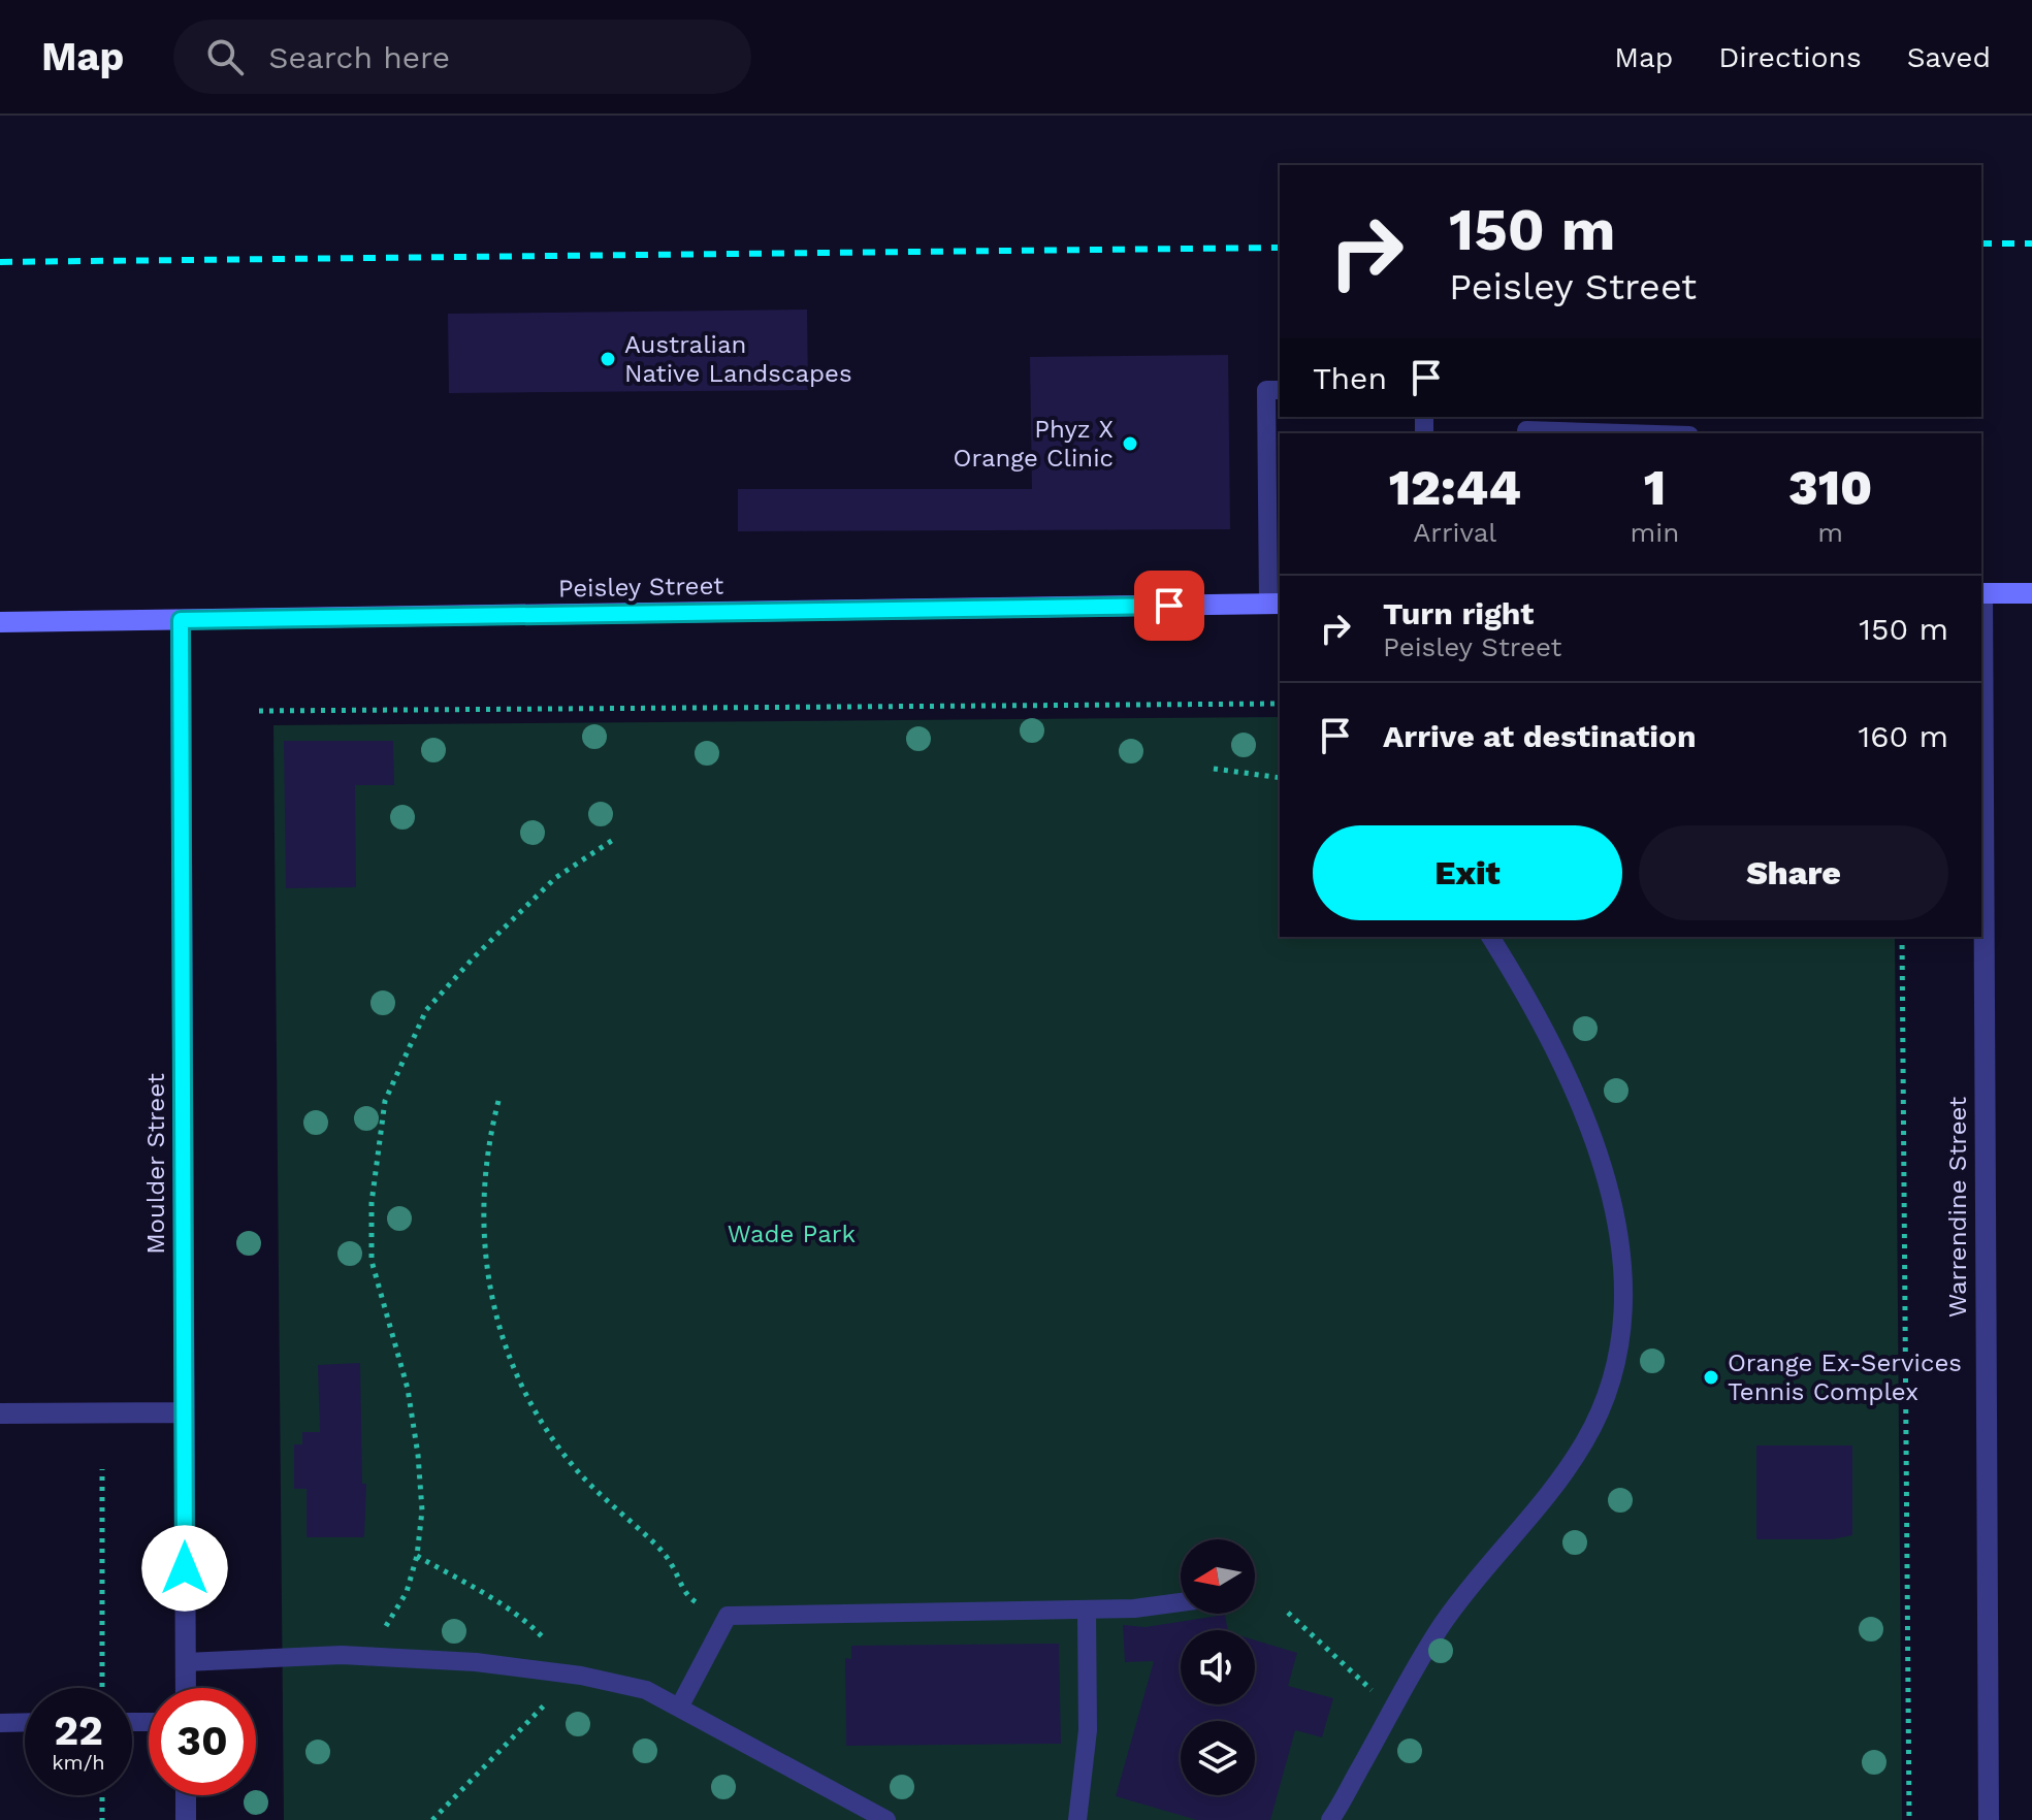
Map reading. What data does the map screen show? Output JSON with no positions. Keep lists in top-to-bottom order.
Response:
{
  "streets": {
    "main road": ["Peisley Street"],
    "street": ["Moulder Street", "Warrendine Street"]
  },
  "crossings": [
    ["Peisley Street", "Moulder Street"]
  ],
  "parks": ["Wade Park"],
  "places": ["Australian Native Landscapes", "Phyz X Orange Clinic", "Orange Ex-Services Tennis Complex"],
  "north": "left",
  "page": {
    "header": "Map",
    "search": "Search here",
    "nav": ["Map", "Directions", "Saved"],
    "turn": ["150 m", "Peisley Street"],
    "then": "Then",
    "eta": [
      "12:44",
      "Arrival",
      "1",
      "min",
      "310",
      "m"
    ],
    "list": [
      {
        "name": "Turn right",
        "note": "Peisley Street",
        "value": "150 m"
      },
      {
        "name": "Arrive at destination",
        "value": "160 m"
      }
    ],
    "buttons": ["Exit", "Share"],
    "speed": "22 km/h",
    "limit": "30"
  }
}
